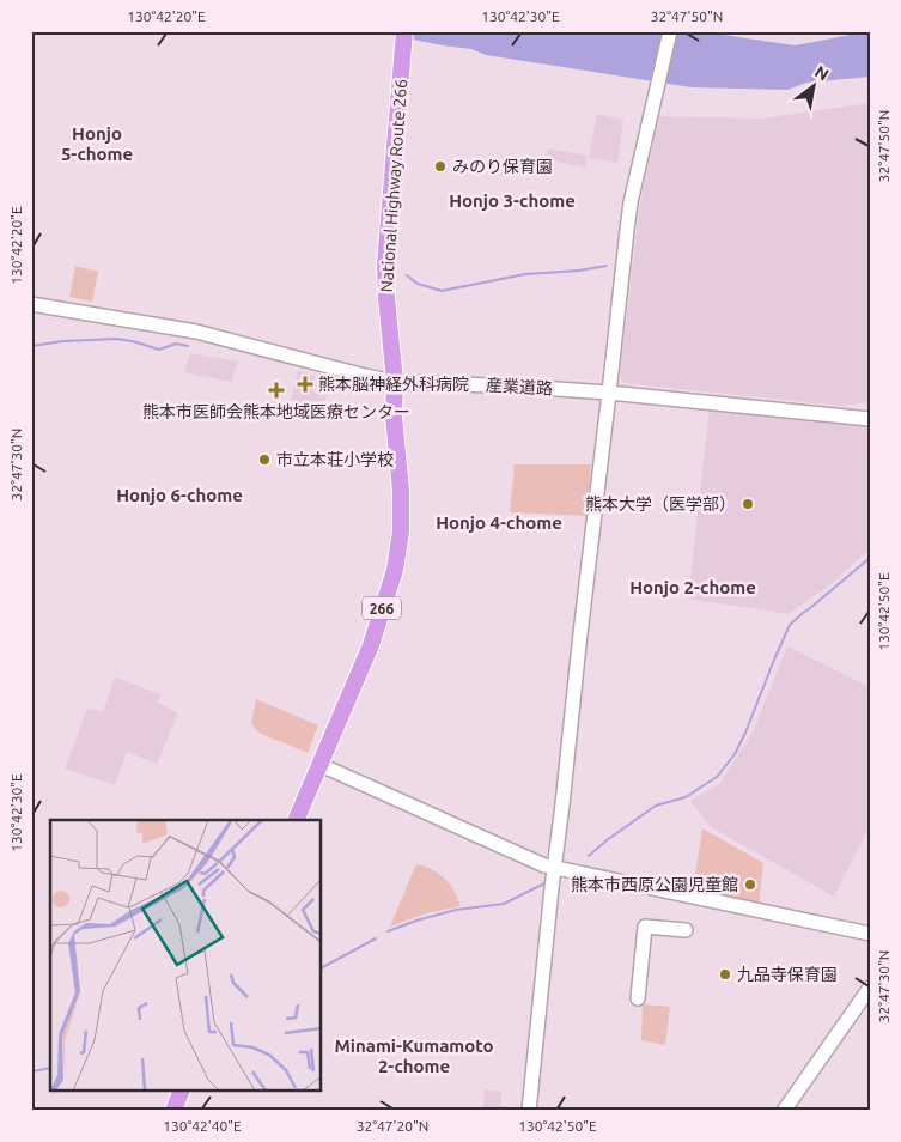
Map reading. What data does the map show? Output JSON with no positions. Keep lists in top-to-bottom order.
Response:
{
  "streets": {
    "highway": ["National Highway Route 266", "266"],
    "street": ["産業道路"]
  },
  "crossings": [
    ["National Highway Route 266", "産業道路"]
  ],
  "districts": [
    "Honjo 5-chome",
    "Honjo 3-chome",
    "Honjo 6-chome",
    "Honjo 4-chome",
    "Honjo 2-chome",
    "Minami-Kumamoto 2-chome"
  ],
  "places": {
    "other": [
      "みのり保育園",
      "市立本荘小学校",
      "熊本大学（医学部）",
      "熊本市西原公園児童館",
      "九品寺保育園"
    ],
    "health": ["熊本脳神経外科病院", "熊本市医師会熊本地域医療センター"]
  },
  "north": "top right",
  "coordinates": [
    "130°42'20\"E",
    "130°42'30\"E",
    "32°47'50\"N",
    "32°47'30\"N",
    "130°42'50\"E",
    "130°42'40\"E",
    "32°47'20\"N"
  ]
}
